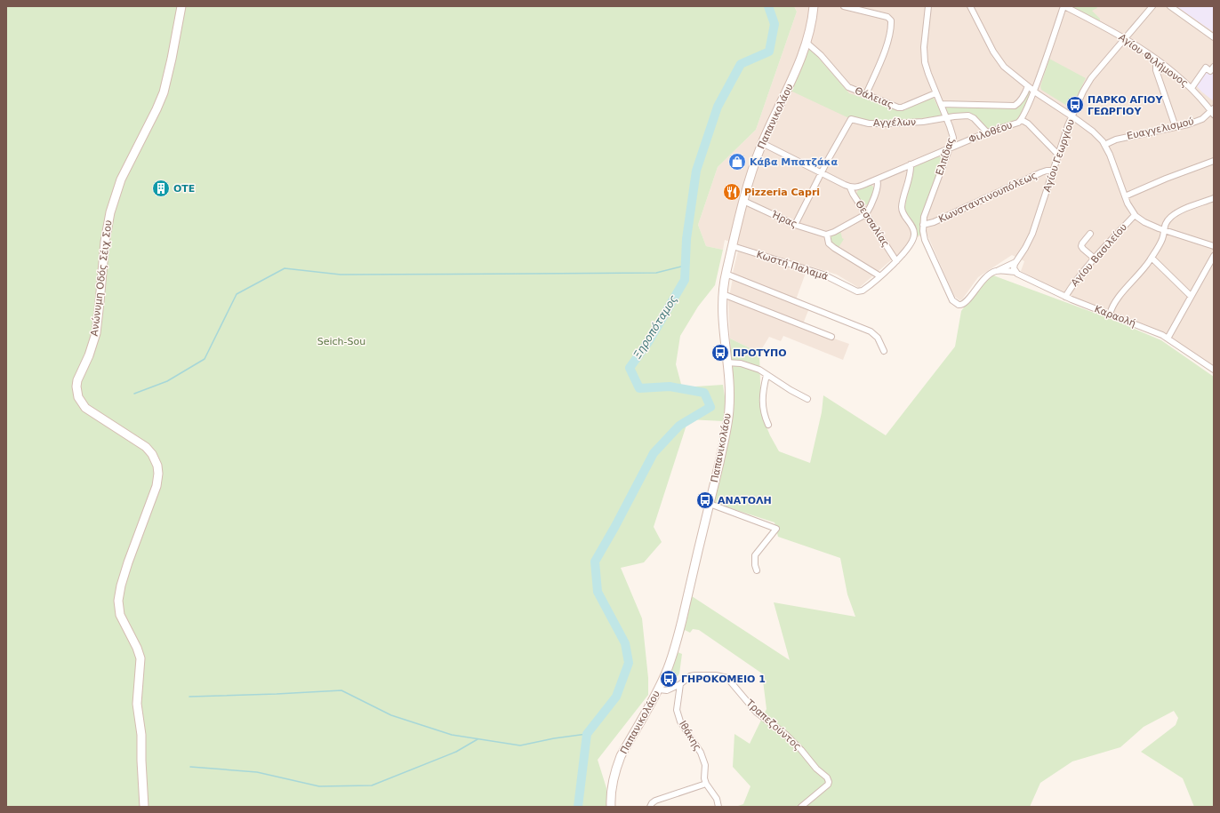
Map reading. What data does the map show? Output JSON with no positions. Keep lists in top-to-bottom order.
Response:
{
  "streets": {
    "street": [
      "Αγίου Φιλήμονος",
      "Θάλειας",
      "Παπανικολάου",
      "Αγγέλων",
      "Ευαγγελισμού",
      "Φιλοθέου",
      "Αγίου Γεωργίου",
      "Ελπίδας",
      "Κωνσταντινουπόλεως",
      "Ήρας",
      "Θεσσαλίας",
      "Αγίου Βασιλείου",
      "Κωστή Παλαμά",
      "Ανώνυμη Οδός Σέιχ Σου",
      "Καραολή",
      "Τραπεζούντος",
      "Ιθάκης"
    ]
  },
  "crossings": [
    ["Αγίου Φιλήμονος", "Ευαγγελισμού"],
    ["Αγίου Φιλήμονος", "Φιλοθέου"],
    ["Αγίου Φιλήμονος", "Αγίου Γεωργίου"],
    ["Θάλειας", "Παπανικολάου"],
    ["Θάλειας", "Ελπίδας"],
    ["Παπανικολάου", "Ήρας"],
    ["Παπανικολάου", "Κωστή Παλαμά"],
    ["Αγγέλων", "Φιλοθέου"],
    ["Αγγέλων", "Ελπίδας"],
    ["Αγγέλων", "Ήρας"],
    ["Φιλοθέου", "Ελπίδας"],
    ["Φιλοθέου", "Θεσσαλίας"],
    ["Φιλοθέου", "Κωστή Παλαμά"],
    ["Αγίου Γεωργίου", "Κωνσταντινουπόλεως"],
    ["Αγίου Γεωργίου", "Καραολή"],
    ["Ελπίδας", "Κωνσταντινουπόλεως"],
    ["Θεσσαλίας", "Κωστή Παλαμά"],
    ["Αγίου Βασιλείου", "Καραολή"],
    ["Τραπεζούντος", "Ιθάκης"]
  ],
  "water": ["Ξηροπόταμος"],
  "parks": ["Seich-Sou"],
  "places": {
    "bus stop": [
      "ΠΑΡΚΟ ΑΓΙΟΥ ΓΕΩΡΓΙΟΥ",
      "ΠΡΟΤΥΠΟ",
      "ΑΝΑΤΟΛΗ",
      "ΓΗΡΟΚΟΜΕΙΟ 1"
    ],
    "shop": ["Κάβα Μπατζάκα"],
    "building": ["ΟΤΕ"],
    "restaurant": ["Pizzeria Capri"]
  }
}
